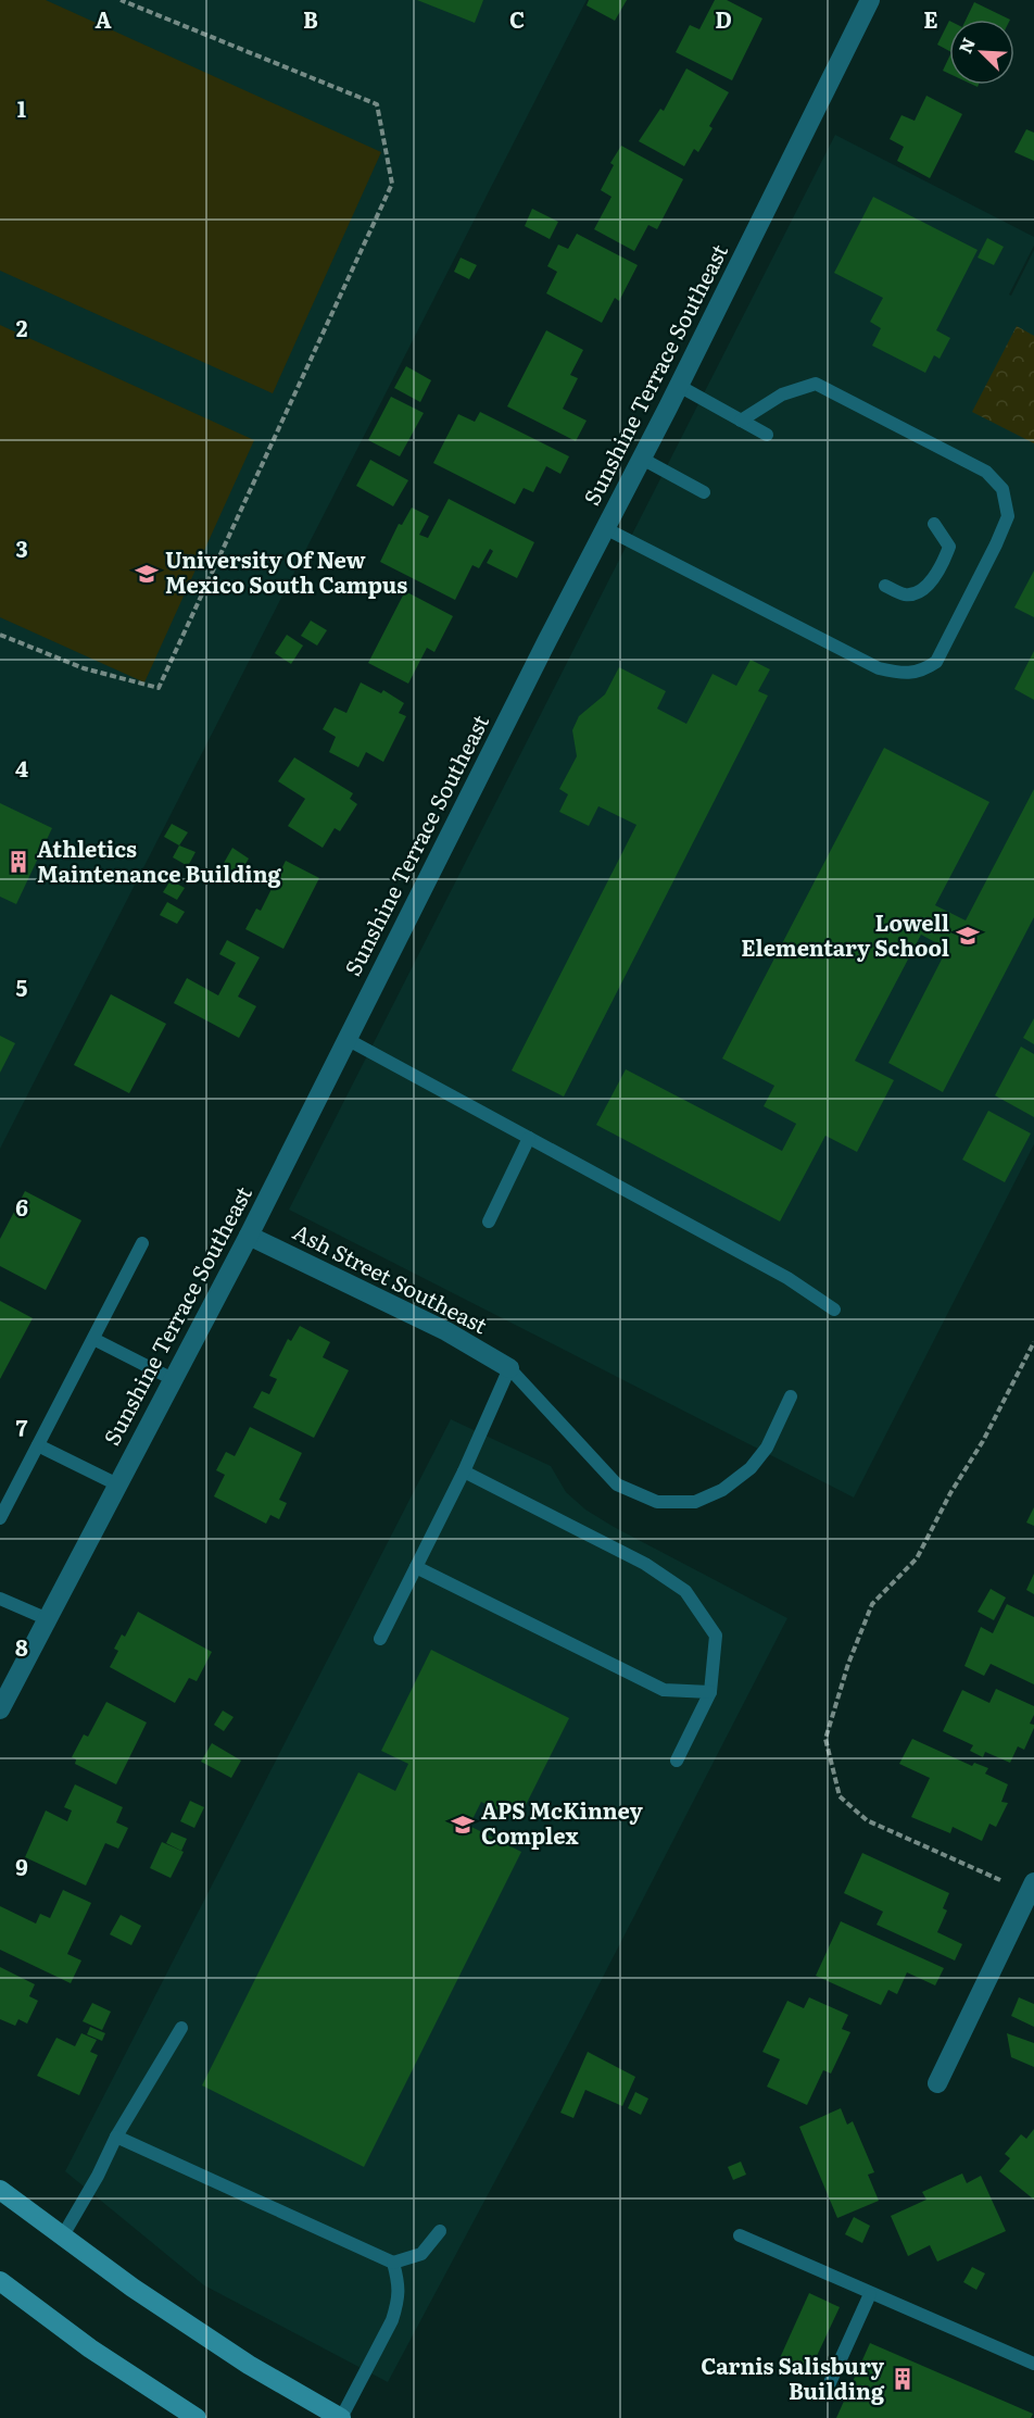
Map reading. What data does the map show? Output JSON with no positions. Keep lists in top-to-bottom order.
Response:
{
  "streets": {
    "street": ["Sunshine Terrace Southeast", "Ash Street Southeast"]
  },
  "crossings": [
    ["Sunshine Terrace Southeast", "Ash Street Southeast"]
  ],
  "places": {
    "school or university": ["University Of New Mexico South Campus", "Lowell Elementary School", "APS McKinney Complex"],
    "building": ["Athletics Maintenance Building", "Carnis Salisbury Building"]
  },
  "north": "top left",
  "grid": {
    "columns": [
      "A",
      "B",
      "C",
      "D",
      "E"
    ],
    "rows": [
      "1",
      "2",
      "3",
      "4",
      "5",
      "6",
      "7",
      "8",
      "9"
    ]
  }
}
